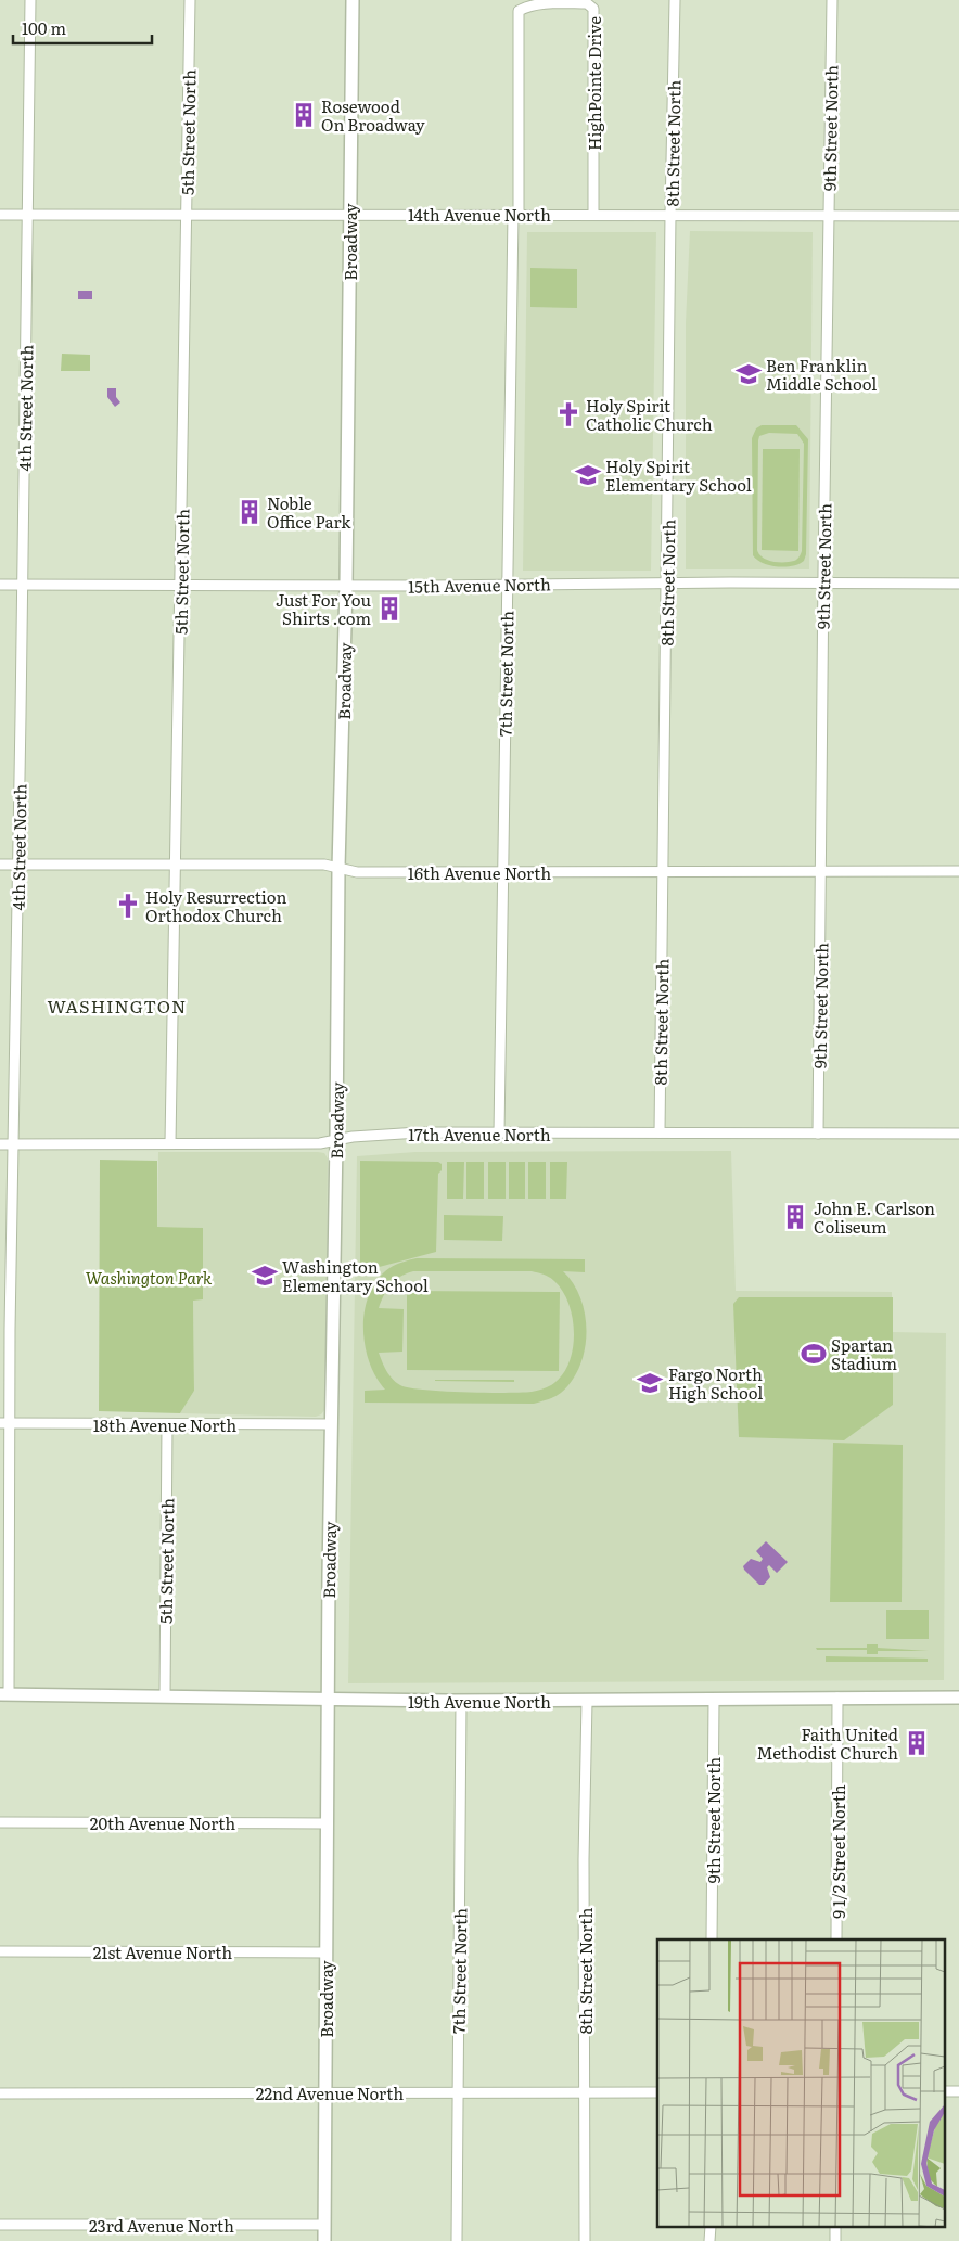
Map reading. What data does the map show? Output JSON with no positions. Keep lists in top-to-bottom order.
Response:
{
  "streets": {
    "street": [
      "HighPointe Drive",
      "9th Street North",
      "5th Street North",
      "8th Street North",
      "14th Avenue North",
      "Broadway",
      "4th Street North",
      "15th Avenue North",
      "7th Street North",
      "16th Avenue North",
      "17th Avenue North",
      "18th Avenue North",
      "19th Avenue North",
      "20th Avenue North",
      "9 1/2 Street North",
      "21st Avenue North",
      "22nd Avenue North",
      "23rd Avenue North"
    ]
  },
  "crossings": [
    ["HighPointe Drive", "14th Avenue North"],
    ["HighPointe Drive", "7th Street North"],
    ["9th Street North", "14th Avenue North"],
    ["9th Street North", "15th Avenue North"],
    ["9th Street North", "16th Avenue North"],
    ["9th Street North", "17th Avenue North"],
    ["9th Street North", "19th Avenue North"],
    ["5th Street North", "14th Avenue North"],
    ["5th Street North", "15th Avenue North"],
    ["5th Street North", "16th Avenue North"],
    ["5th Street North", "17th Avenue North"],
    ["5th Street North", "18th Avenue North"],
    ["5th Street North", "19th Avenue North"],
    ["8th Street North", "14th Avenue North"],
    ["8th Street North", "15th Avenue North"],
    ["8th Street North", "16th Avenue North"],
    ["8th Street North", "17th Avenue North"],
    ["8th Street North", "19th Avenue North"],
    ["8th Street North", "22nd Avenue North"],
    ["14th Avenue North", "Broadway"],
    ["14th Avenue North", "4th Street North"],
    ["14th Avenue North", "7th Street North"],
    ["Broadway", "15th Avenue North"],
    ["Broadway", "16th Avenue North"],
    ["Broadway", "17th Avenue North"],
    ["Broadway", "18th Avenue North"],
    ["Broadway", "19th Avenue North"],
    ["Broadway", "20th Avenue North"],
    ["Broadway", "21st Avenue North"],
    ["Broadway", "22nd Avenue North"],
    ["Broadway", "23rd Avenue North"],
    ["4th Street North", "15th Avenue North"],
    ["4th Street North", "16th Avenue North"],
    ["4th Street North", "17th Avenue North"],
    ["4th Street North", "18th Avenue North"],
    ["4th Street North", "19th Avenue North"],
    ["15th Avenue North", "7th Street North"],
    ["7th Street North", "16th Avenue North"],
    ["7th Street North", "17th Avenue North"],
    ["7th Street North", "19th Avenue North"],
    ["7th Street North", "22nd Avenue North"],
    ["19th Avenue North", "9 1/2 Street North"]
  ],
  "districts": ["WASHINGTON"],
  "parks": ["Washington Park"],
  "places": {
    "building": [
      "Rosewood On Broadway",
      "Noble Office Park",
      "Just For You Shirts .com",
      "John E. Carlson Coliseum",
      "Faith United Methodist Church"
    ],
    "school or university": [
      "Ben Franklin Middle School",
      "Holy Spirit Elementary School",
      "Washington Elementary School",
      "Fargo North High School"
    ],
    "church": ["Holy Spirit Catholic Church", "Holy Resurrection Orthodox Church"],
    "sports": ["Spartan Stadium"]
  },
  "scale_bar": "100 m"
}
